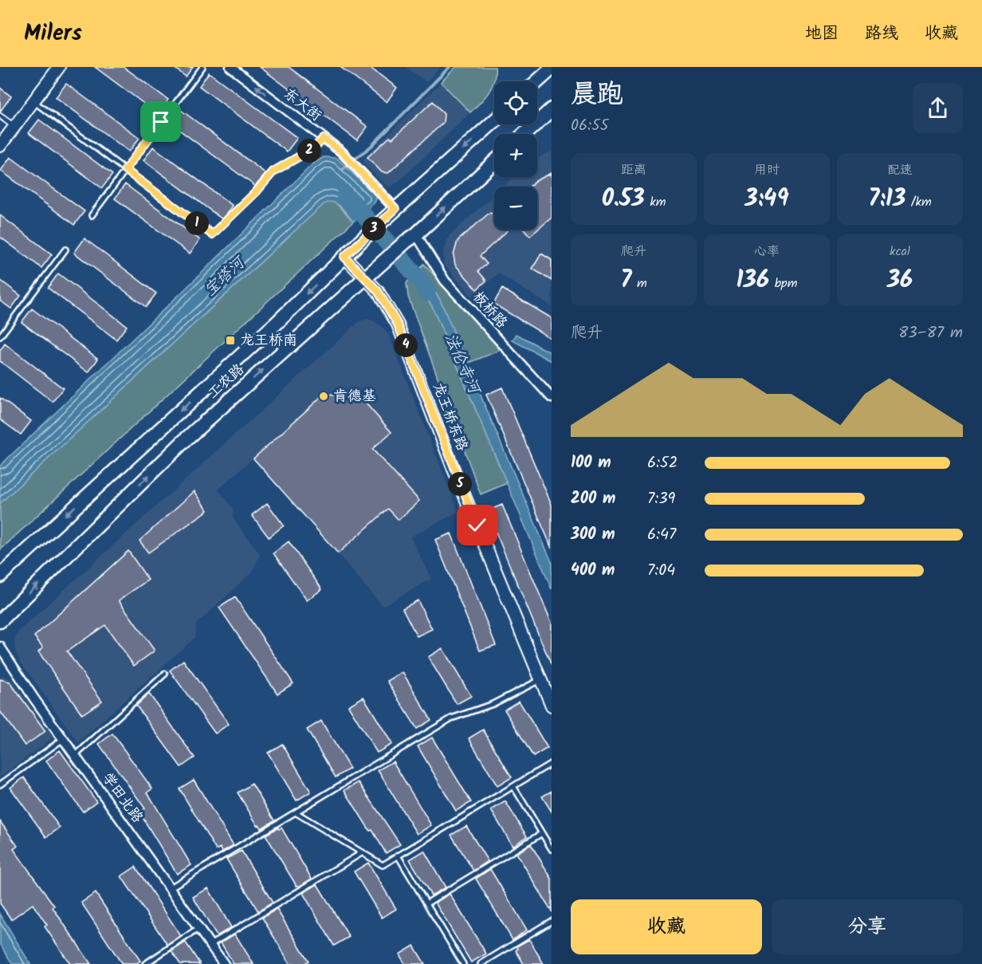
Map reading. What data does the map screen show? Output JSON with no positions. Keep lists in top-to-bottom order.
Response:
{
  "streets": {
    "main road": ["工农路"],
    "street": [
      "东大街",
      "板桥路",
      "龙王桥东路",
      "学田北路"
    ]
  },
  "crossings": [
    ["东大街", "工农路"],
    ["板桥路", "工农路"],
    ["工农路", "龙王桥东路"]
  ],
  "one_way": ["东大街"],
  "water": ["宝塔河", "法伦寺河"],
  "places": {
    "transit": ["龙王桥南"],
    "other": ["肯德基"]
  },
  "page": {
    "header": "Milers",
    "nav": ["地图", "路线", "收藏"],
    "heading": ["晨跑", "06:55"],
    "map_buttons": ["+", "−"],
    "pins": [
      "2",
      "1",
      "3",
      "4",
      "5"
    ],
    "stats": [
      ["距离", "0.53 km"],
      ["用时", "3:49"],
      ["配速", "7:13 /km"],
      ["爬升", "7 m"],
      ["心率", "136 bpm"],
      ["kcal", "36"]
    ],
    "chart": ["爬升", "83–87 m"],
    "list": [
      {
        "name": "100 m",
        "note": "6:52"
      },
      {
        "name": "200 m",
        "note": "7:39"
      },
      {
        "name": "300 m",
        "note": "6:47"
      },
      {
        "name": "400 m",
        "note": "7:04"
      }
    ],
    "buttons": ["收藏", "分享"]
  }
}
